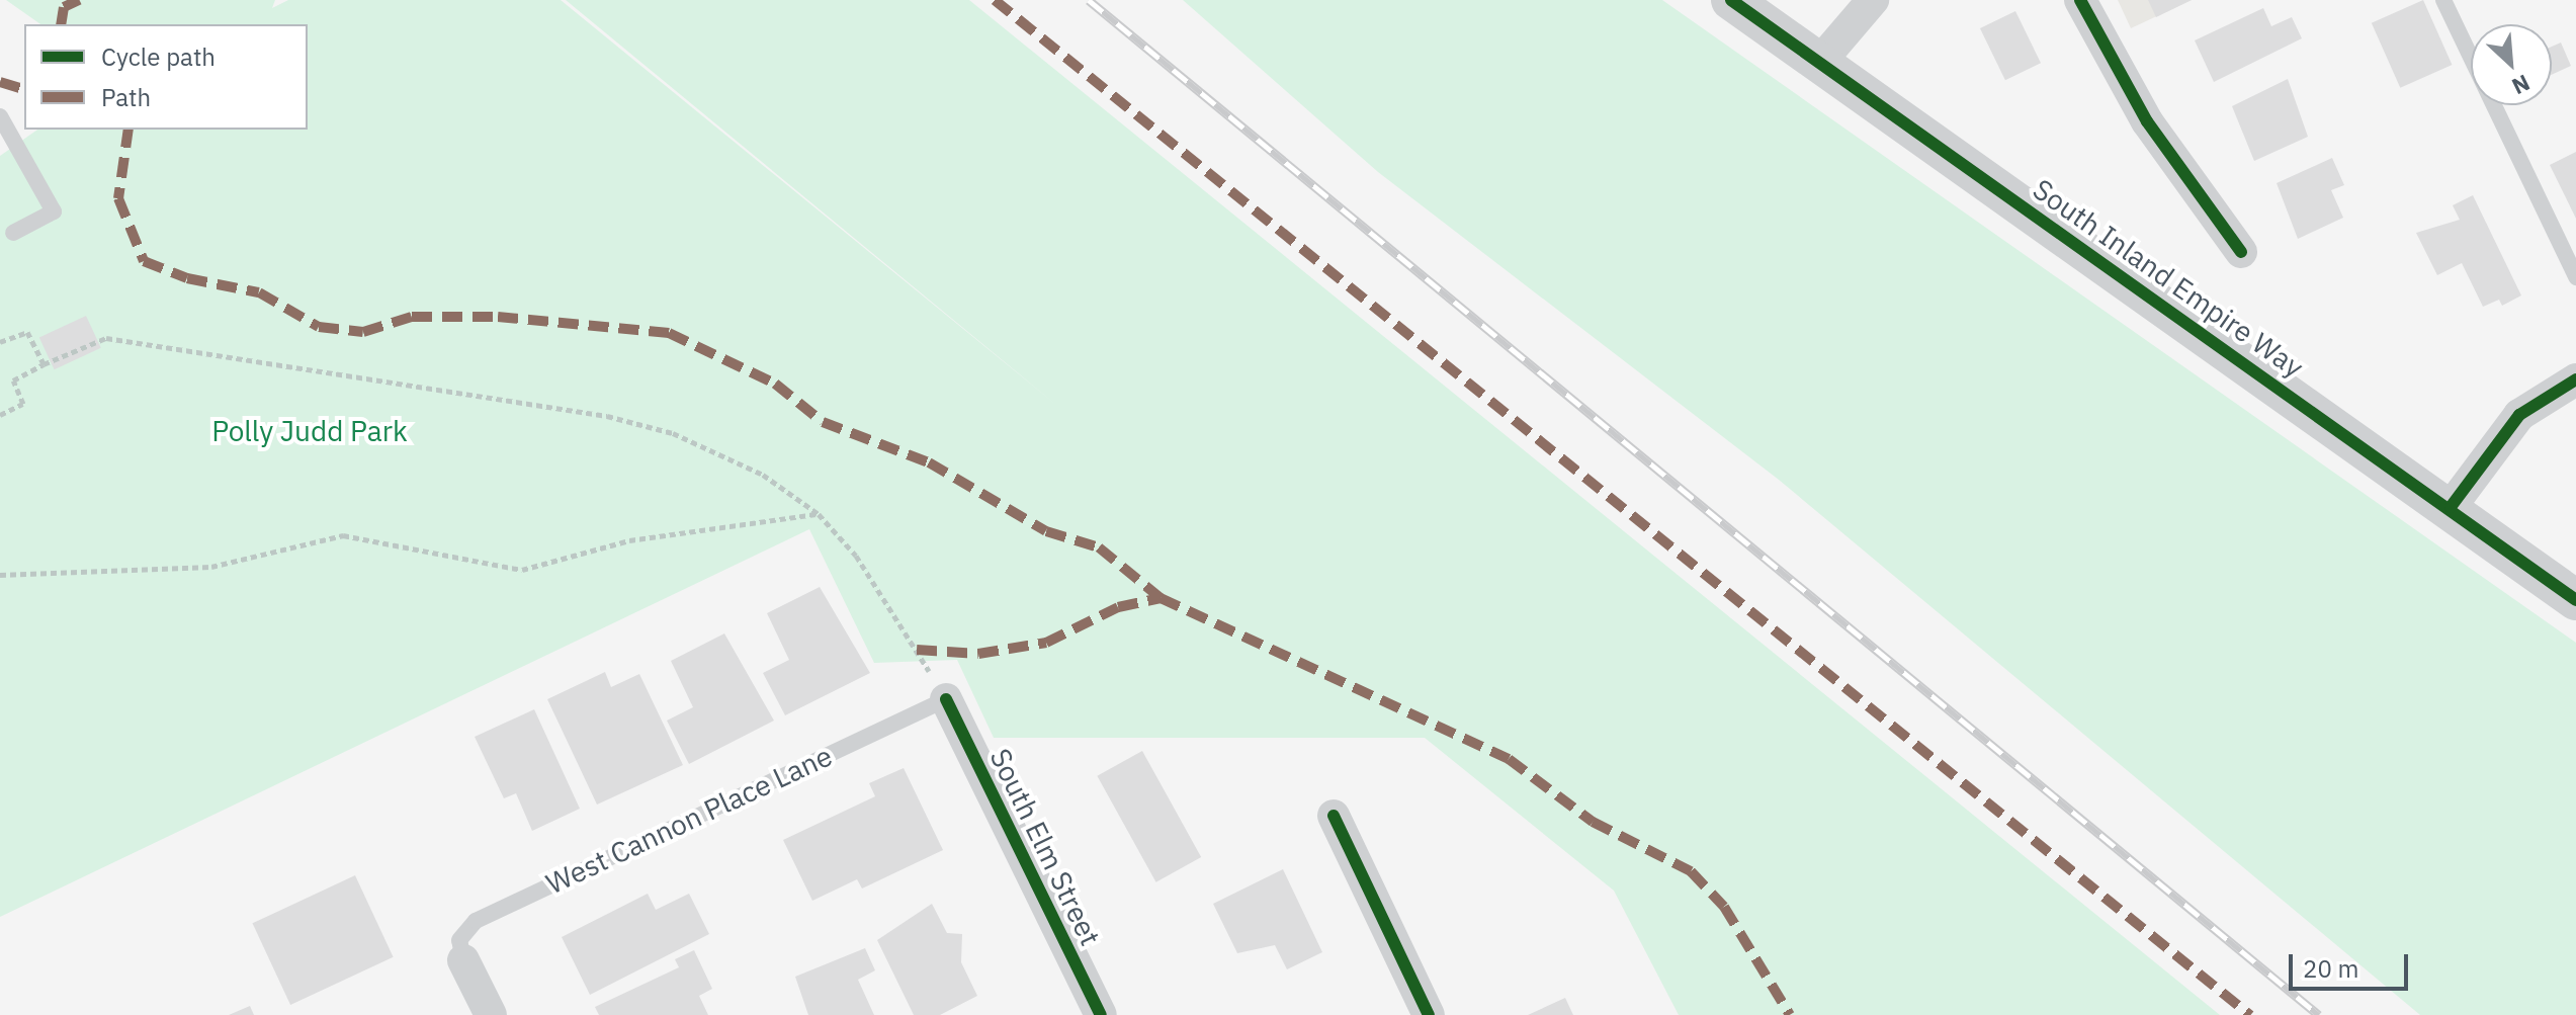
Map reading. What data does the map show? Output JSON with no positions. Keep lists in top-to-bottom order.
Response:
{
  "streets": {
    "street": ["South Inland Empire Way", "South Elm Street"],
    "lane": ["West Cannon Place Lane"]
  },
  "crossings": [
    ["West Cannon Place Lane", "South Elm Street"]
  ],
  "parks": ["Polly Judd Park"],
  "legend": ["Cycle path", "Path"],
  "scale_bar": "20 m",
  "north": "bottom right"
}
